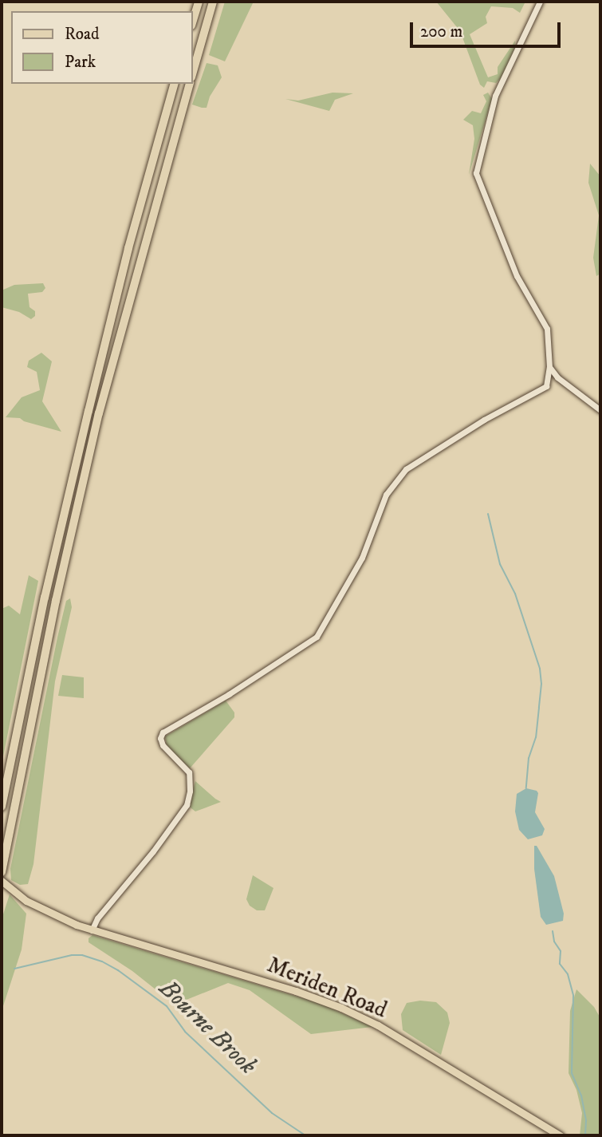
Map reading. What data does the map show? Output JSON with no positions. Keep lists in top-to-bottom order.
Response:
{
  "streets": {
    "main road": ["Meriden Road"]
  },
  "water": ["Bourne Brook"],
  "legend": ["Road", "Park"],
  "scale_bar": "200 m"
}
